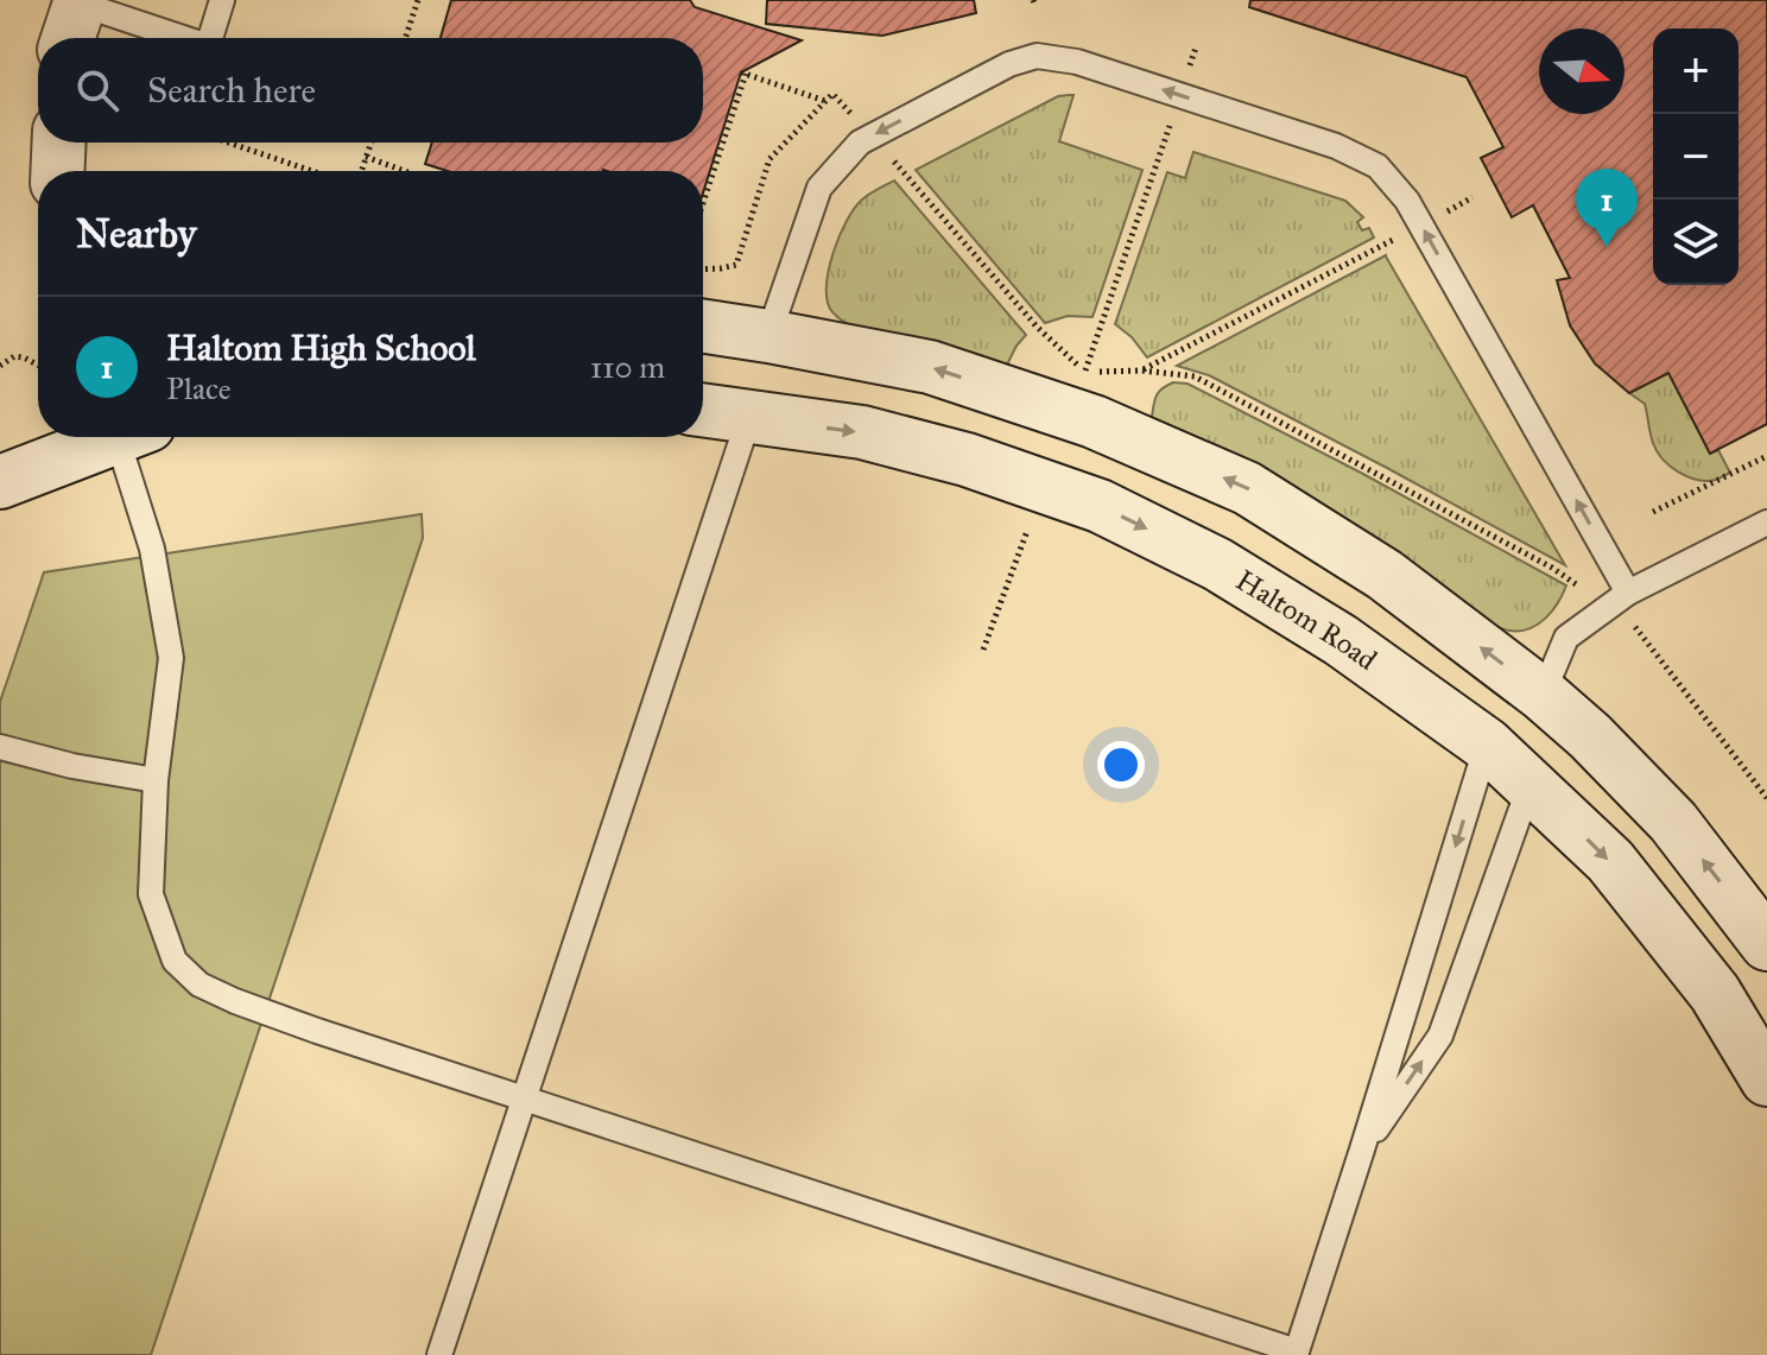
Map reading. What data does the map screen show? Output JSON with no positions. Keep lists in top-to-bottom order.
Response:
{
  "streets": {
    "main road": ["Haltom Road"]
  },
  "north": "right",
  "page": {
    "map_buttons": ["+", "−"],
    "search": "Search here",
    "pins": "1",
    "heading": "Nearby",
    "list": [
      {
        "mark": "1",
        "name": "Haltom High School",
        "note": "Place",
        "value": "110 m"
      }
    ]
  }
}
